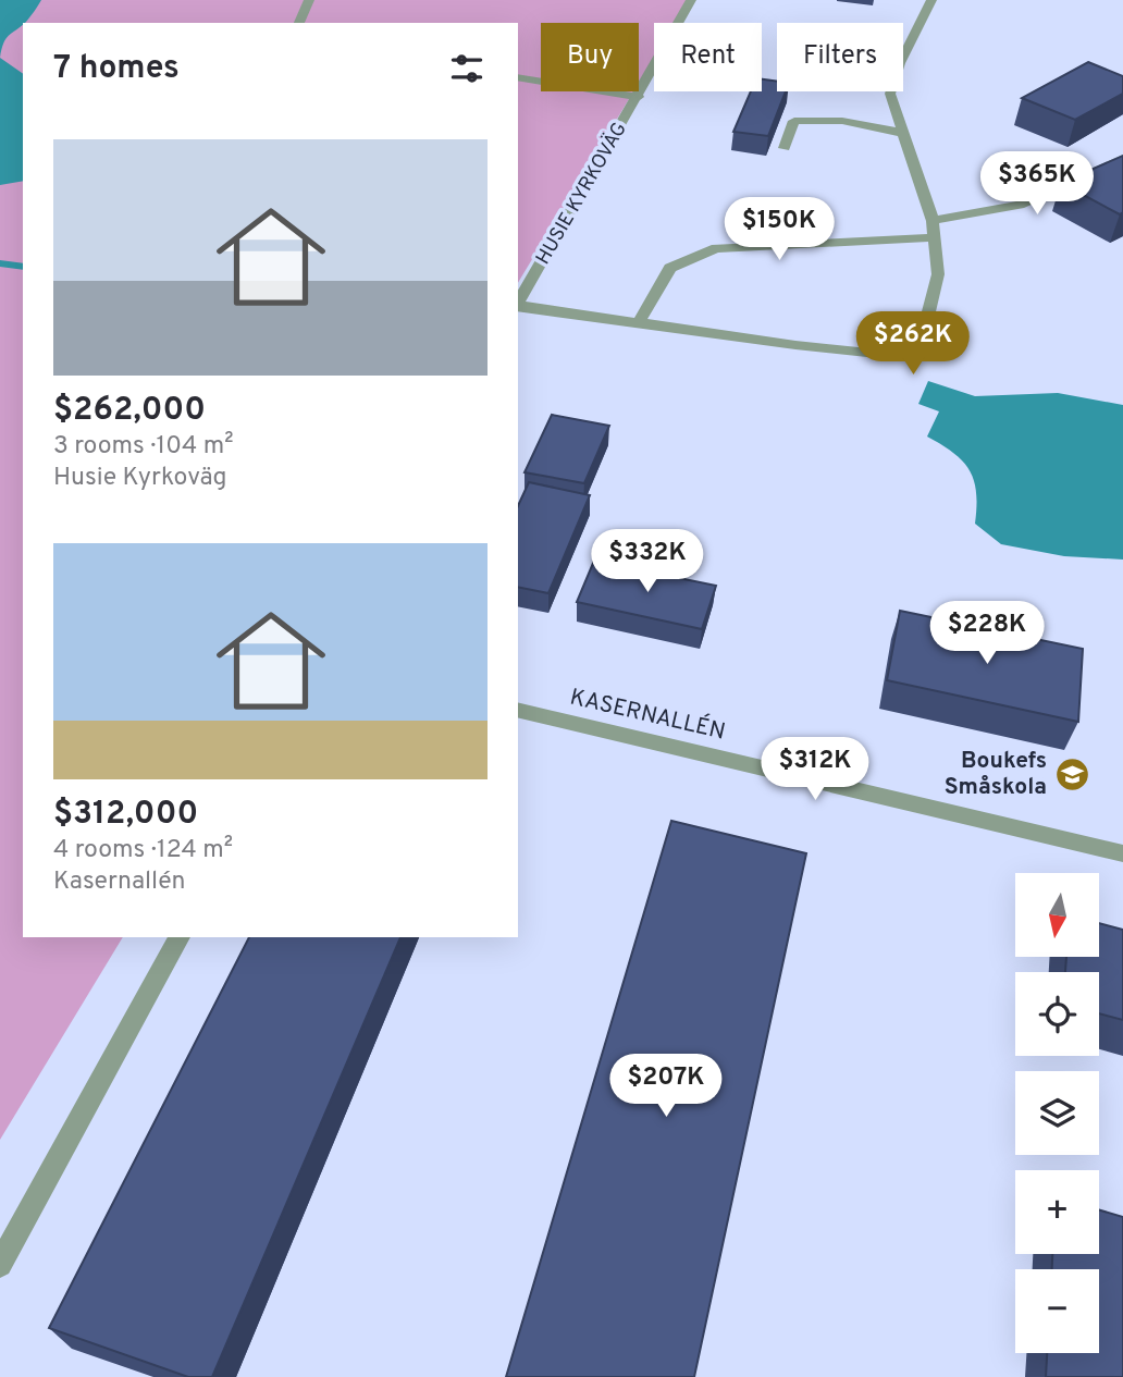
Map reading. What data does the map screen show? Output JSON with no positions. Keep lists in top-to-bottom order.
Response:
{
  "streets": {
    "street": ["HUSIE KYRKOVÄG", "KASERNALLÉN"]
  },
  "places": {
    "school or university": ["Boukefs Småskola"]
  },
  "north": "bottom",
  "page": {
    "chip": ["Buy", "Rent", "Filters"],
    "heading": "7 homes",
    "list": [
      {
        "name": "$262,000",
        "note": "3 rooms · 104 m² · Husie Kyrkoväg"
      },
      {
        "name": "$312,000",
        "note": "4 rooms · 124 m² · Kasernallén"
      }
    ],
    "price": [
      "$365K",
      "$150K",
      "$262K",
      "$332K",
      "$228K",
      "$312K",
      "$207K"
    ],
    "map_buttons": ["+", "−"]
  }
}
